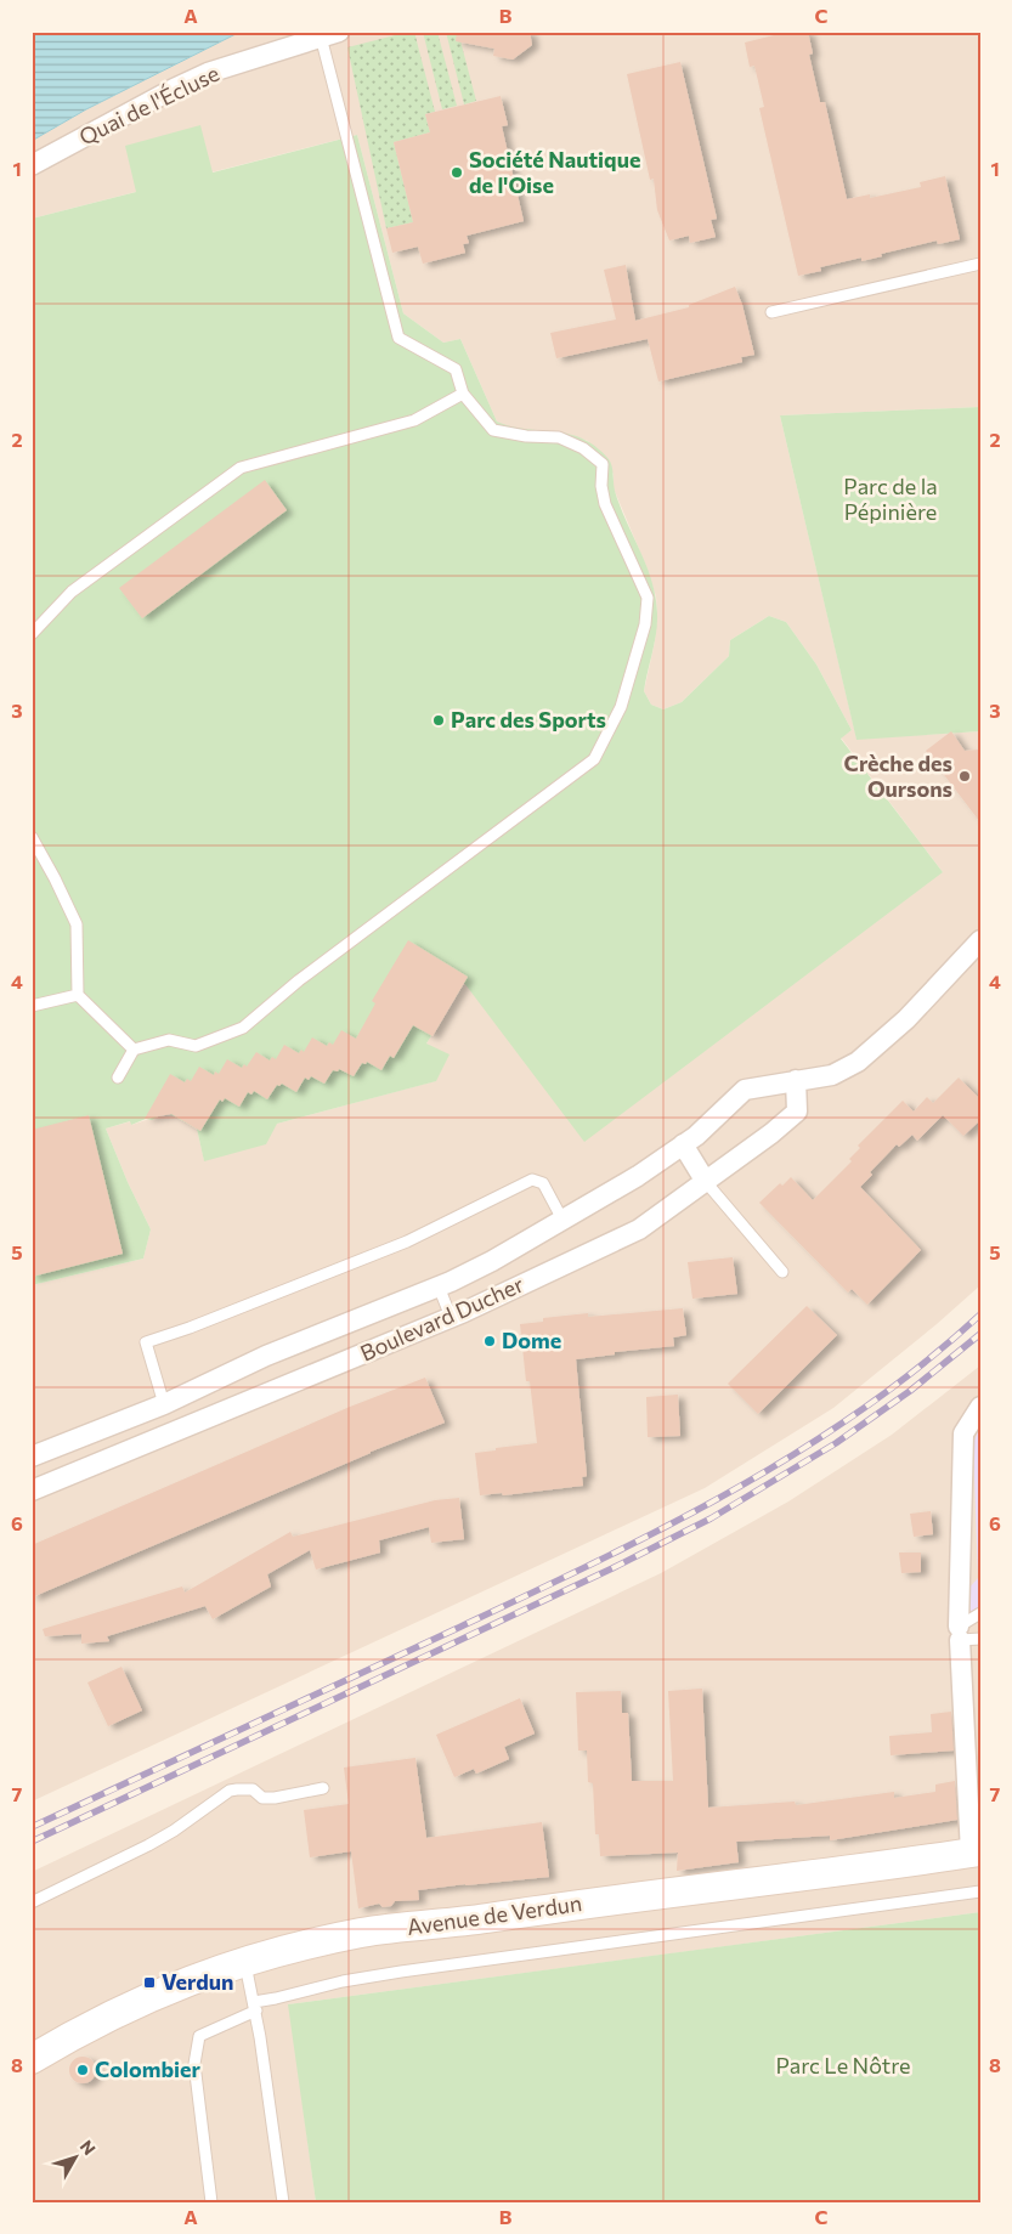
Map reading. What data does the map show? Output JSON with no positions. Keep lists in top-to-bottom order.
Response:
{
  "streets": {
    "main road": ["Avenue de Verdun"],
    "street": ["Quai de l'Écluse", "Boulevard Ducher"]
  },
  "parks": ["Parc de la Pépinière", "Parc Le Nôtre"],
  "places": {
    "other": [
      "Société Nautique de l'Oise",
      "Parc des Sports",
      "Crèche des Oursons",
      "Dome",
      "Colombier"
    ],
    "transit": ["Verdun"]
  },
  "north": "top right",
  "grid": {
    "columns": ["A", "B", "C"],
    "rows": [
      "1",
      "2",
      "3",
      "4",
      "5",
      "6",
      "7",
      "8"
    ]
  }
}
